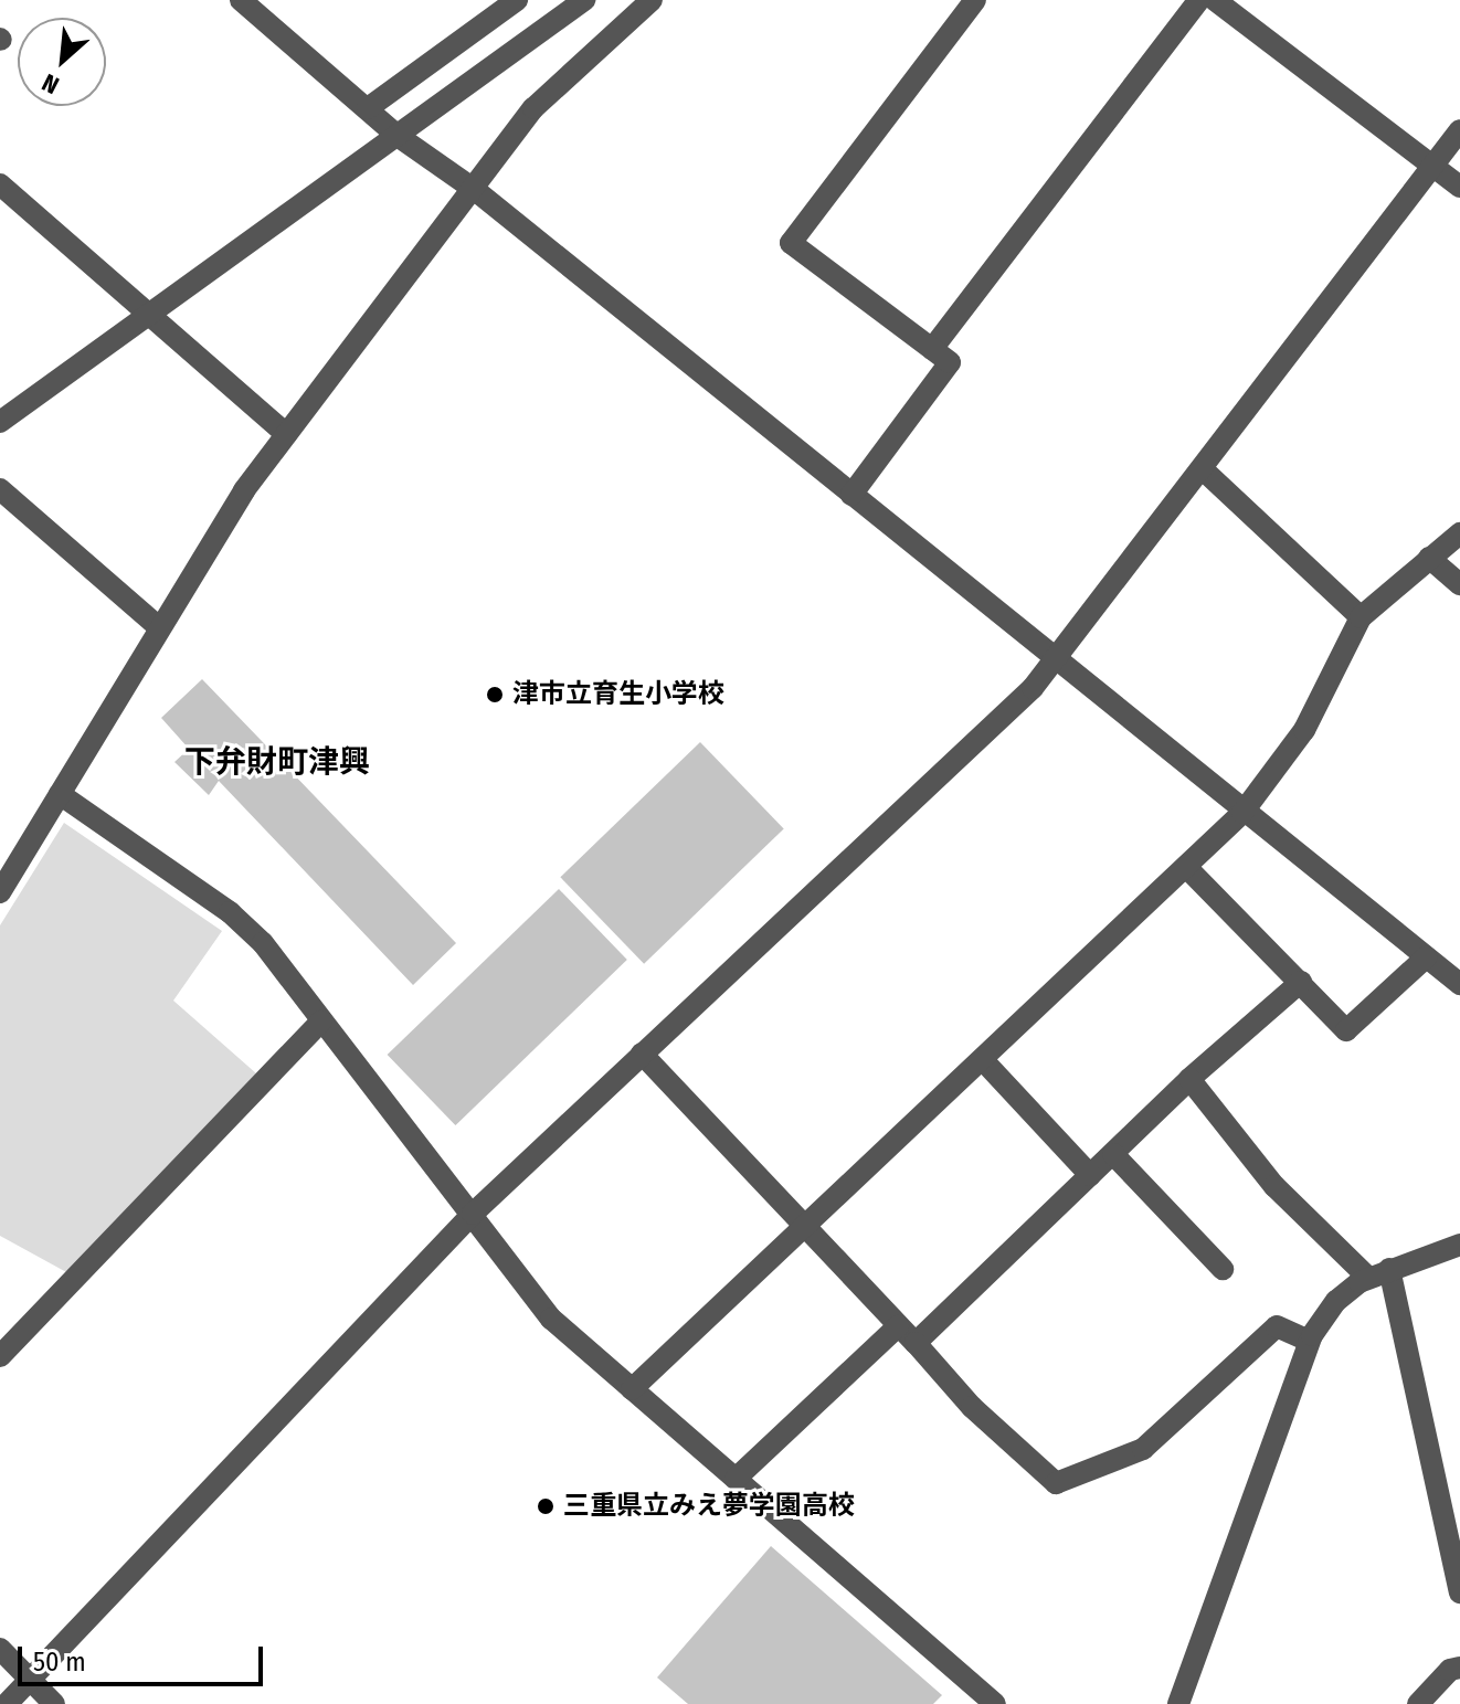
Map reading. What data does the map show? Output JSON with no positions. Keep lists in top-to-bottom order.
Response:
{
  "districts": ["下弁財町津興"],
  "places": ["津市立育生小学校", "三重県立みえ夢学園高校"],
  "scale_bar": "50 m",
  "north": "bottom left"
}
